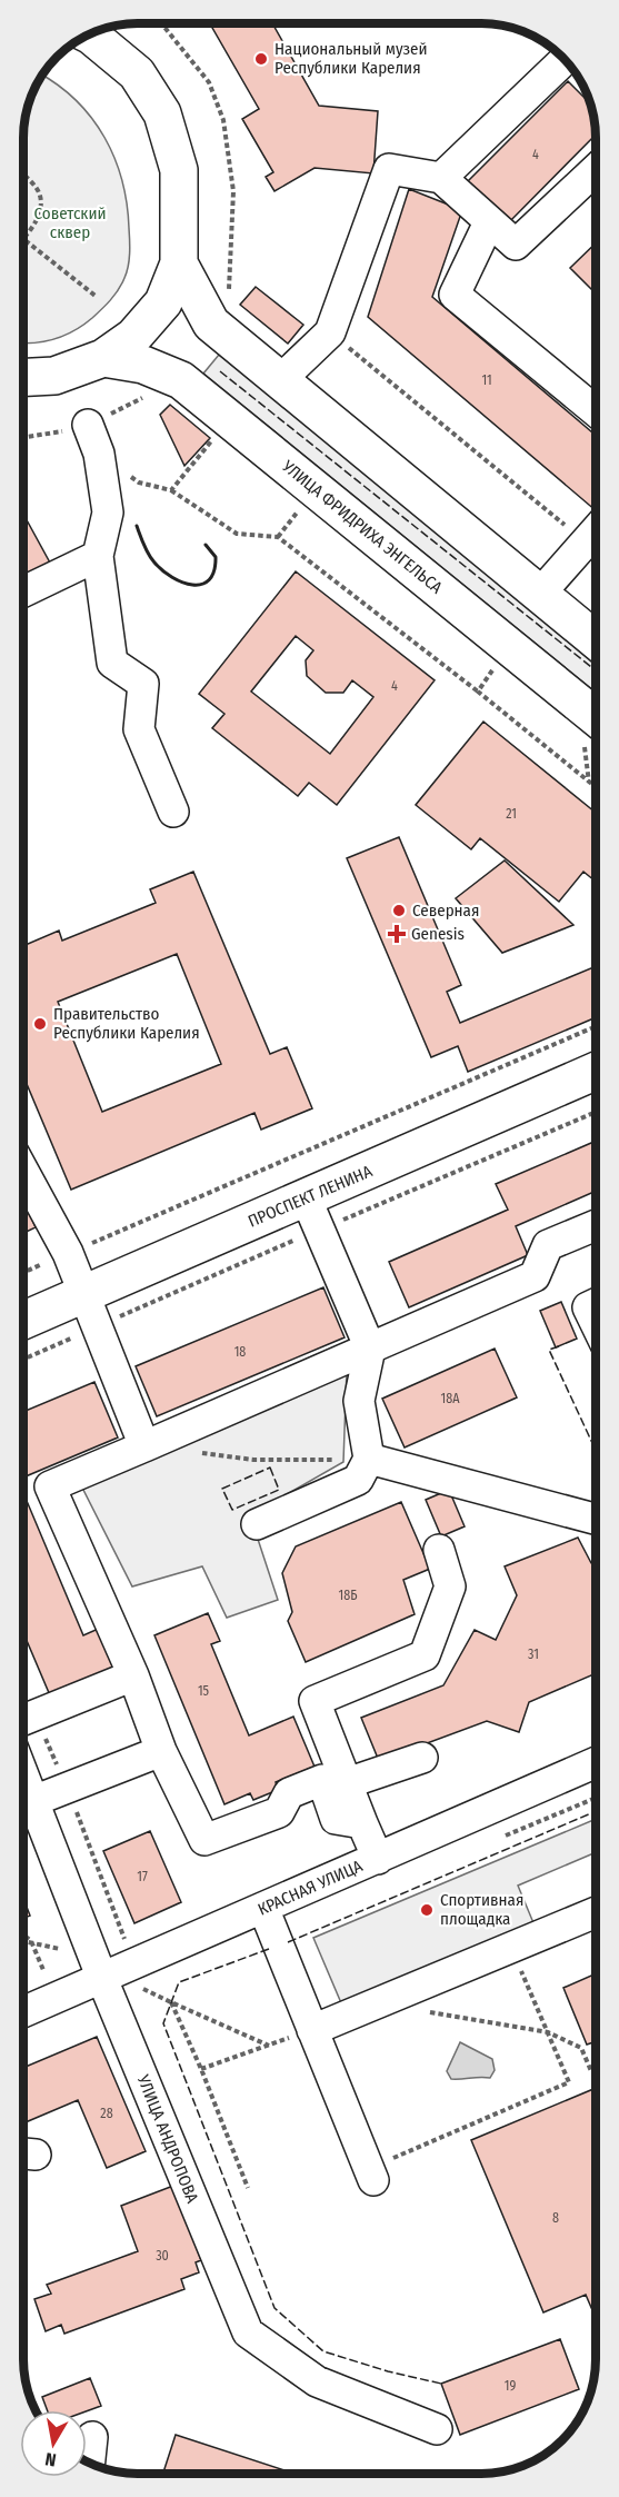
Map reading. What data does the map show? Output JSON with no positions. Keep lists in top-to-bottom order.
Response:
{
  "streets": {
    "main road": ["УЛИЦА ФРИДРИХА ЭНГЕЛЬСА", "ПРОСПЕКТ ЛЕНИНА"],
    "street": ["КРАСНАЯ УЛИЦА", "УЛИЦА АНДРОПОВА"]
  },
  "crossings": [
    ["КРАСНАЯ УЛИЦА", "УЛИЦА АНДРОПОВА"]
  ],
  "parks": ["Советский сквер"],
  "places": {
    "other": [
      "Национальный музей Республики Карелия",
      "Северная",
      "Правительство Республики Карелия",
      "Спортивная площадка"
    ],
    "health": ["Genesis"]
  },
  "house_numbers": [
    "4",
    "11",
    "4",
    "21",
    "18",
    "18А",
    "18Б",
    "31",
    "15",
    "17",
    "28",
    "8",
    "30",
    "19"
  ],
  "north": "bottom"
}
